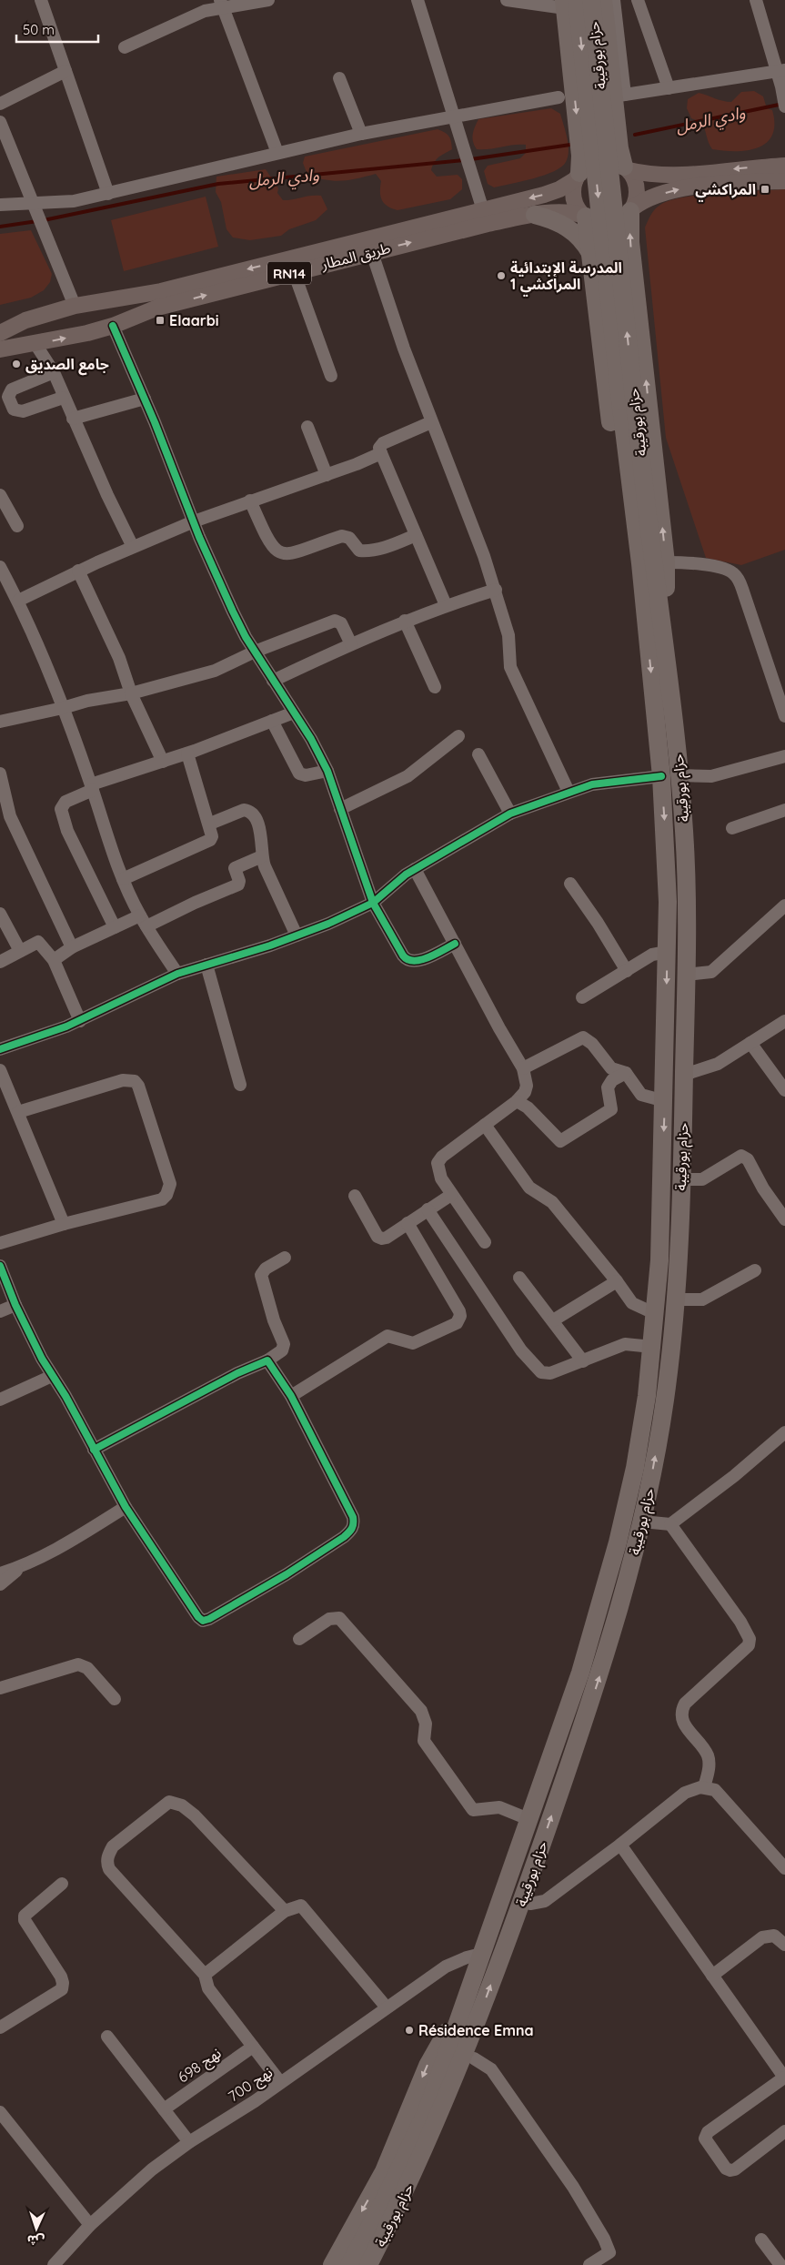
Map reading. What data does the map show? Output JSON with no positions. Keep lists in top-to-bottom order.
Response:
{
  "streets": {
    "highway": ["حزام بورقيبة"],
    "main road": ["طريق المطار", "RN14"],
    "street": ["نهج 698", "نهج 700"]
  },
  "crossings": [
    ["حزام بورقيبة", "نهج 700"]
  ],
  "water": ["وادي الرمل"],
  "places": {
    "transit": ["المراكشي", "Elaarbi"],
    "other": ["المدرسة الإبتدائية المراكشي 1", "جامع الصديق", "Résidence Emna"]
  },
  "scale_bar": "50 m",
  "north": "bottom"
}
